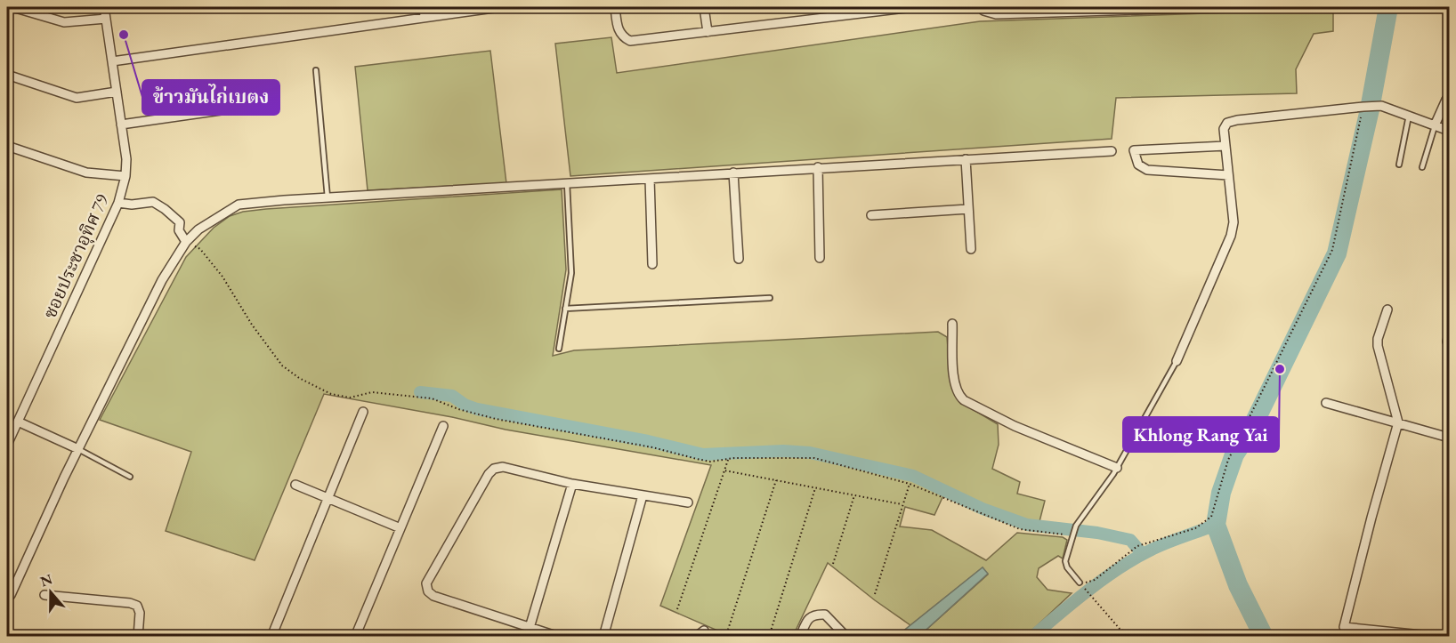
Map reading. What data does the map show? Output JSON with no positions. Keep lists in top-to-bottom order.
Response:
{
  "streets": {
    "street": ["ซอยประชาอุทิศ 79"]
  },
  "places": ["ข้าวมันไก่เบตง", "Khlong Rang Yai"],
  "north": "top"
}
